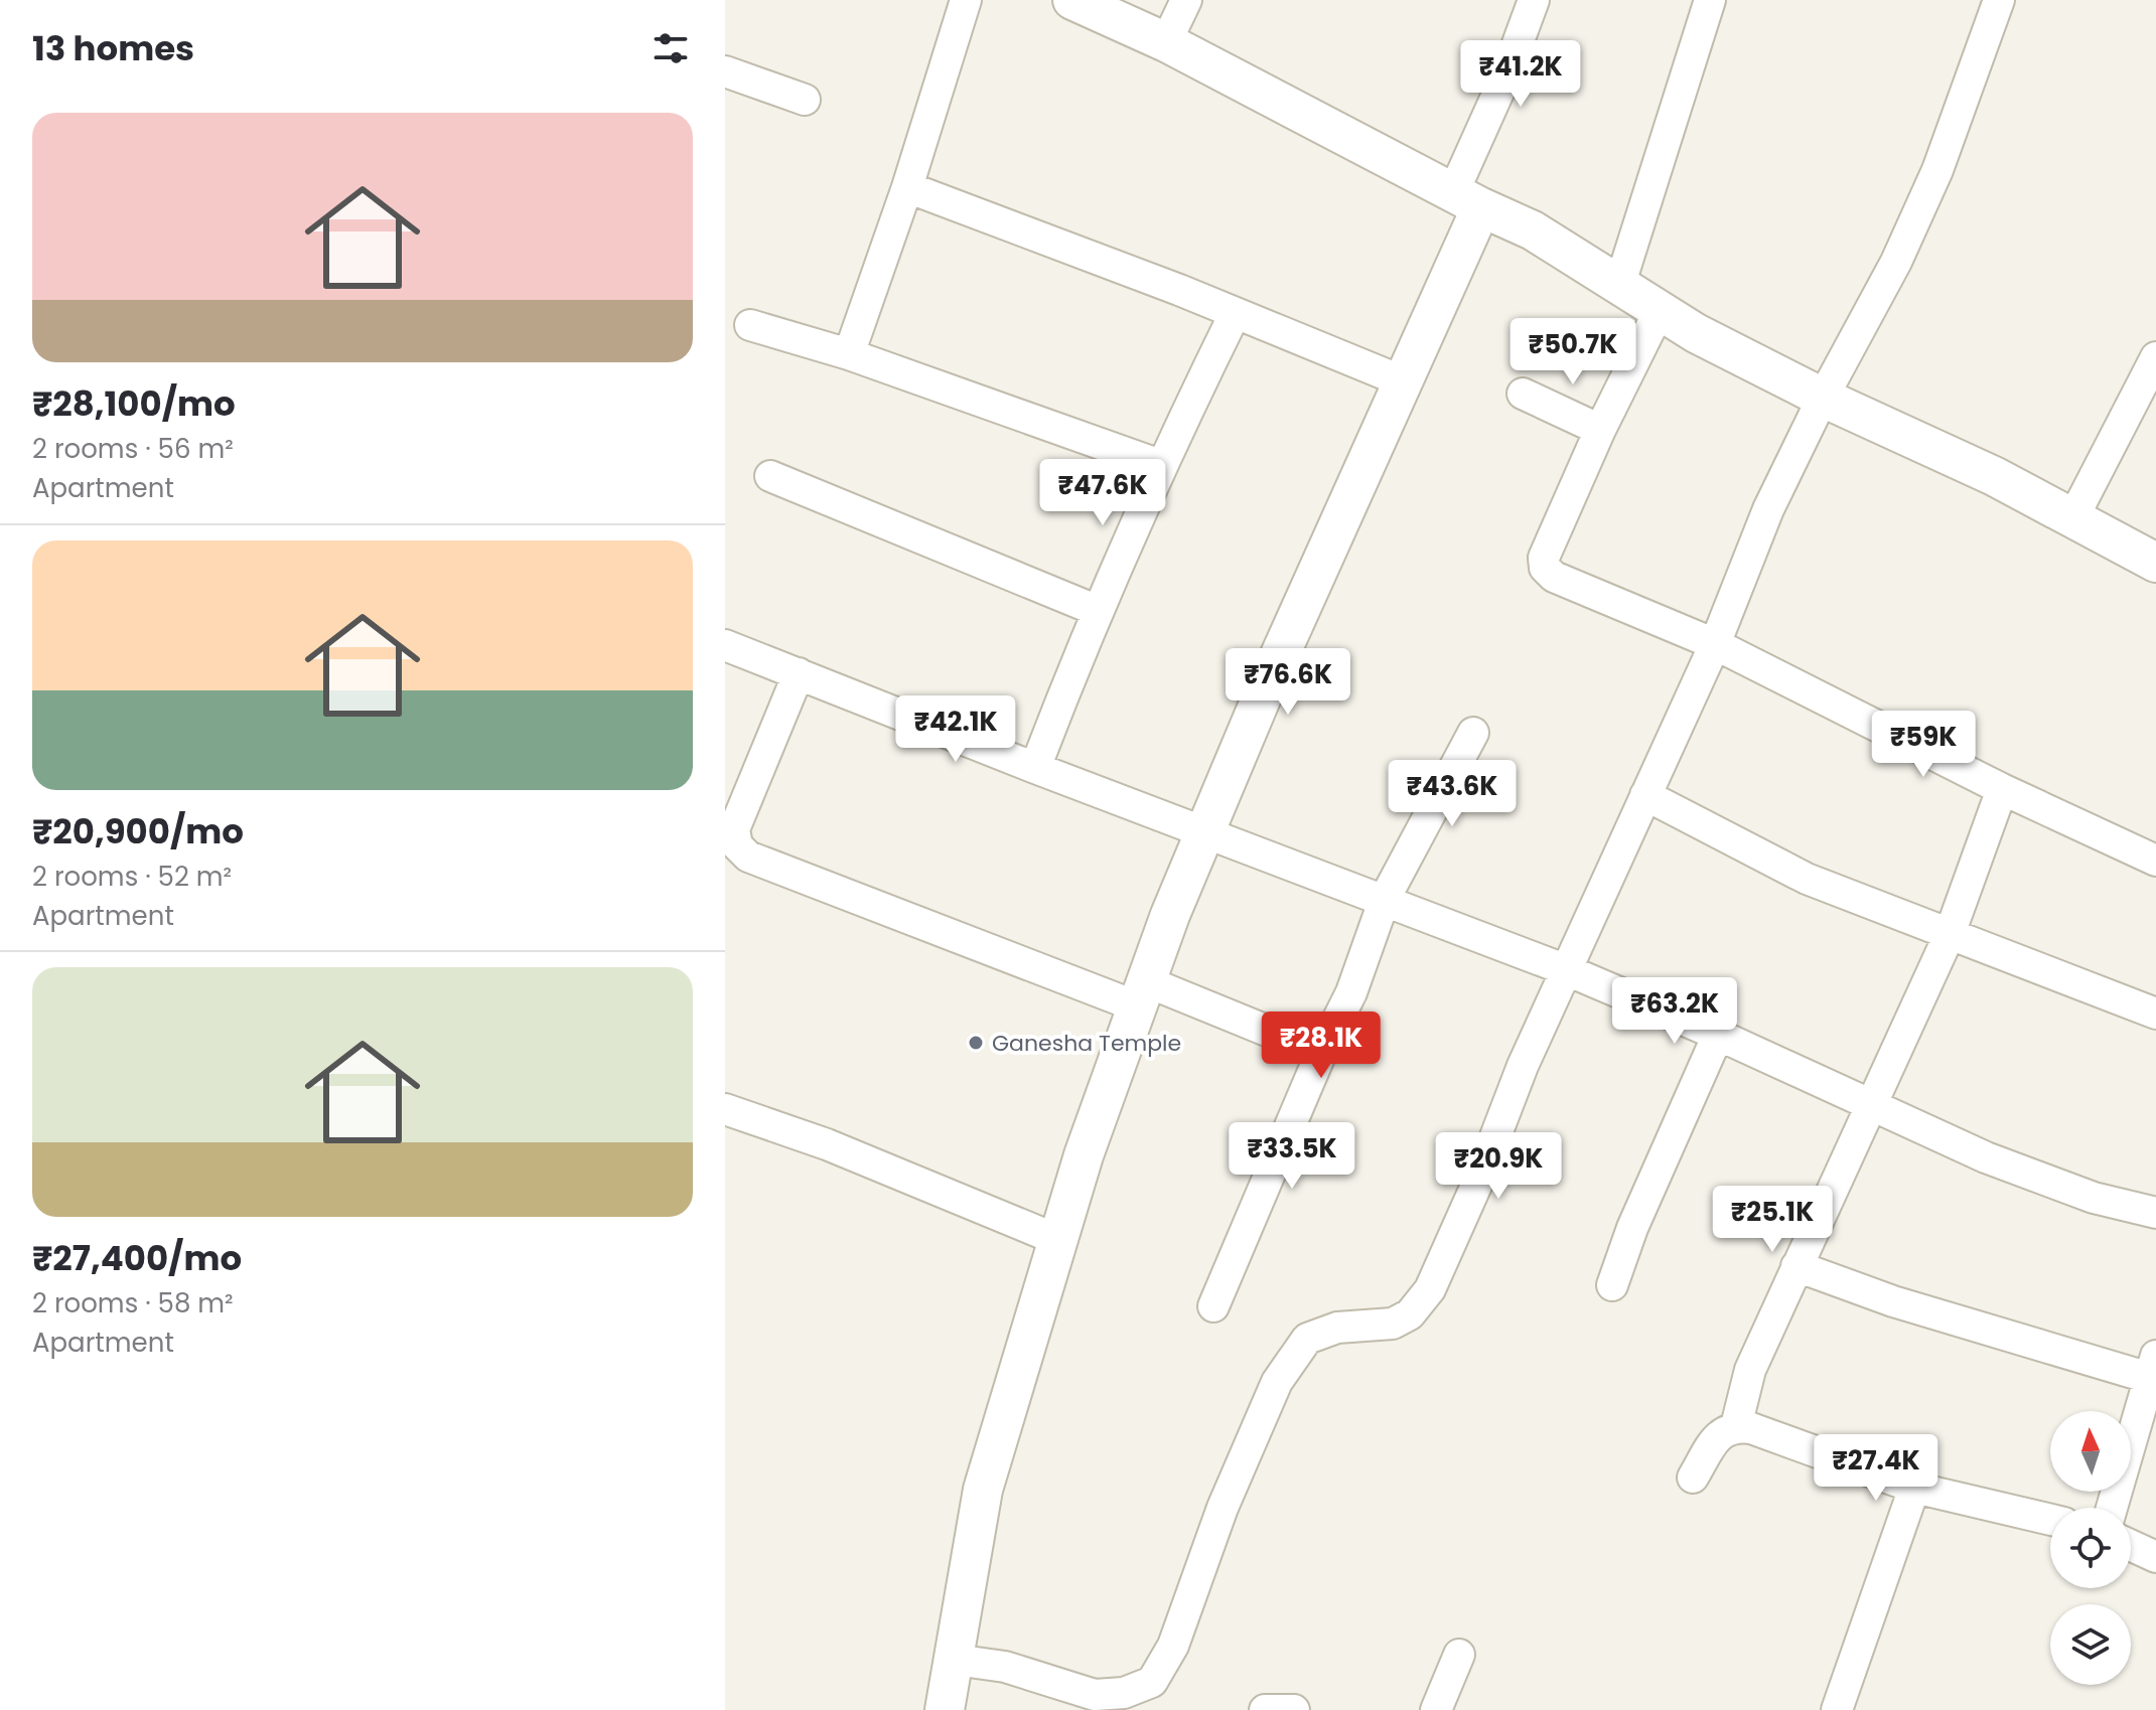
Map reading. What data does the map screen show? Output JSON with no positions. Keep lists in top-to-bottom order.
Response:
{
  "places": ["Ganesha Temple"],
  "north": "top",
  "page": {
    "heading": "13 homes",
    "price": [
      "₹41.2K",
      "₹50.7K",
      "₹47.6K",
      "₹76.6K",
      "₹42.1K",
      "₹59K",
      "₹43.6K",
      "₹63.2K",
      "₹28.1K",
      "₹33.5K",
      "₹20.9K",
      "₹25.1K",
      "₹27.4K"
    ],
    "list": [
      {
        "name": "₹28,100/mo",
        "note": "2 rooms · 56 m² · Apartment"
      },
      {
        "name": "₹20,900/mo",
        "note": "2 rooms · 52 m² · Apartment"
      },
      {
        "name": "₹27,400/mo",
        "note": "2 rooms · 58 m² · Apartment"
      }
    ]
  }
}
